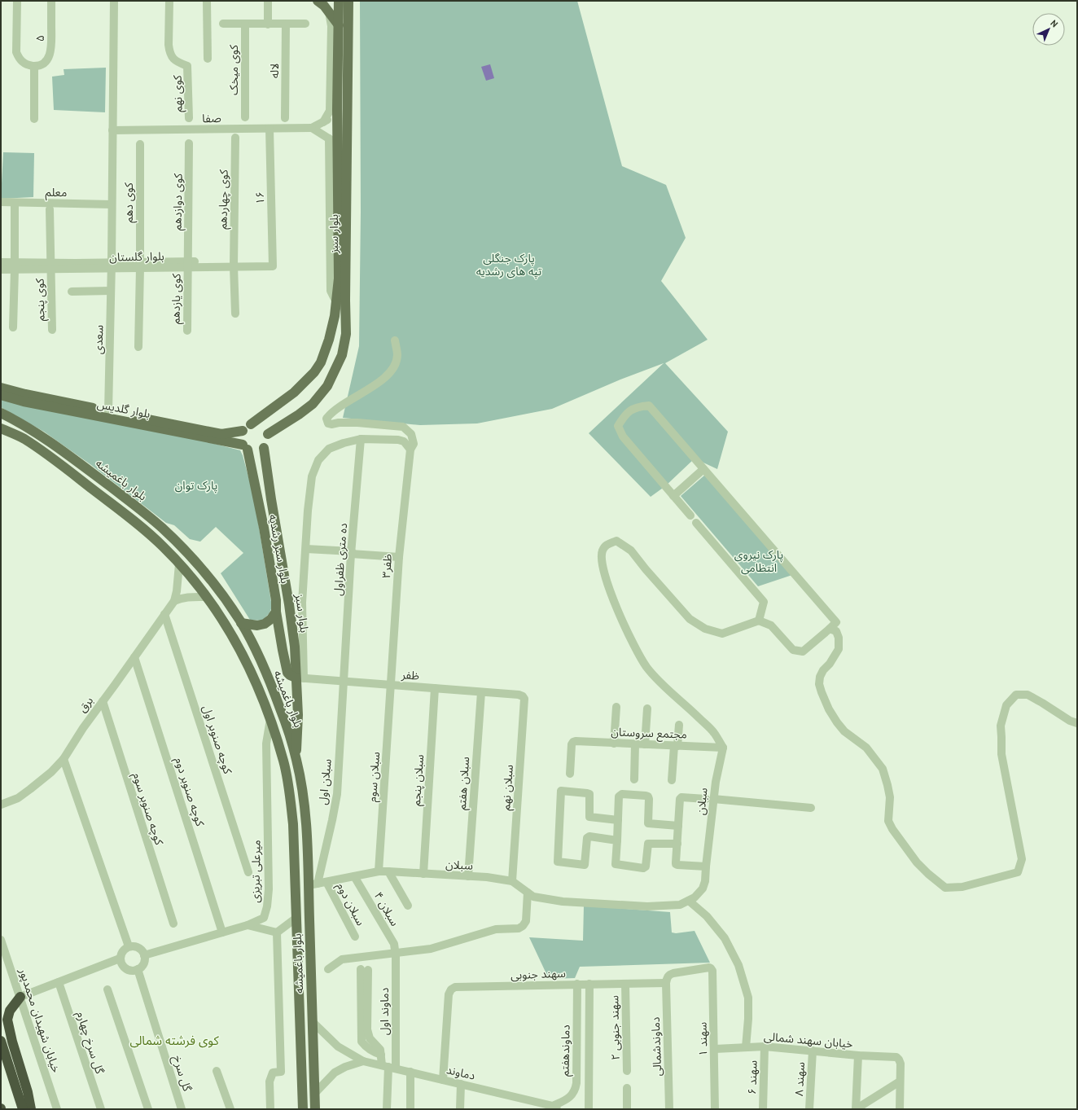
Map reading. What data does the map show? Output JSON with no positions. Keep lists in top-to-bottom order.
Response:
{
  "streets": {
    "main road": [
      "بلوار سبز",
      "بلوار گلدیس",
      "بلوار باغمیشه",
      "بلوار سبز رشدیه"
    ],
    "street": [
      "۵",
      "کوی میخک",
      "لاله",
      "کوی نهم",
      "صفا",
      "معلم",
      "۱۶",
      "کوی چهاردهم",
      "کوی دوازدهم",
      "کوی دهم",
      "بلوار گلستان",
      "کوی یازدهم",
      "کوی پنجم",
      "سعدی",
      "ده متری ظفراول",
      "ظفر۳",
      "ظفر",
      "برق",
      "مجتمع سروستان",
      "کوچه صنوبر اول",
      "سبلان سوم",
      "سبلان پنجم",
      "سبلان اول",
      "سبلان هفتم",
      "سبلان نهم",
      "کوچه صنوبر دوم",
      "سبلان",
      "کوچه صنوبر سوم",
      "میرعلی تبریزی",
      "سبلان دوم",
      "سبلان ۴",
      "سهند جنوبی",
      "دماوند اول",
      "خیابان شهیدان محمدپور",
      "سهند جنوبی ۲",
      "سهند ۱",
      "خیابان سهند شمالی",
      "گل سرخ چهارم",
      "دماوندشمالی",
      "دماوندهفتم",
      "دماوند",
      "گل سرخ",
      "سهند ۶",
      "سهند ۸"
    ]
  },
  "crossings": [
    ["صفا", "۱۶"],
    ["صفا", "سعدی"],
    ["معلم", "سعدی"],
    ["۱۶", "بلوار گلستان"],
    ["کوی چهاردهم", "بلوار گلستان"],
    ["کوی دوازدهم", "بلوار گلستان"],
    ["کوی دوازدهم", "کوی یازدهم"],
    ["کوی دهم", "بلوار گلستان"],
    ["بلوار سبز", "بلوار گلدیس"],
    ["بلوار سبز", "بلوار باغمیشه"],
    ["بلوار سبز", "بلوار سبز رشدیه"],
    ["بلوار سبز", "ظفر"],
    ["بلوار گلستان", "کوی یازدهم"],
    ["بلوار گلستان", "کوی پنجم"],
    ["بلوار گلستان", "سعدی"],
    ["سعدی", "بلوار گلدیس"],
    ["بلوار گلدیس", "بلوار سبز رشدیه"],
    ["بلوار باغمیشه", "سبلان اول"],
    ["بلوار باغمیشه", "سبلان"],
    ["بلوار باغمیشه", "میرعلی تبریزی"],
    ["بلوار سبز رشدیه", "ظفر"],
    ["ده متری ظفراول", "ظفر"],
    ["ده متری ظفراول", "سبلان اول"],
    ["ظفر۳", "ظفر"],
    ["ظفر۳", "سبلان سوم"],
    ["ظفر", "سبلان سوم"],
    ["ظفر", "سبلان پنجم"],
    ["ظفر", "سبلان اول"],
    ["ظفر", "سبلان هفتم"],
    ["ظفر", "سبلان نهم"],
    ["برق", "کوچه صنوبر اول"],
    ["برق", "کوچه صنوبر دوم"],
    ["برق", "کوچه صنوبر سوم"],
    ["مجتمع سروستان", "سبلان"],
    ["سبلان سوم", "سبلان"],
    ["سبلان پنجم", "سبلان"],
    ["سبلان اول", "سبلان"],
    ["سبلان هفتم", "سبلان"],
    ["سبلان نهم", "سبلان"],
    ["کوچه صنوبر دوم", "میرعلی تبریزی"],
    ["سبلان", "سبلان دوم"],
    ["سبلان", "سبلان ۴"],
    ["میرعلی تبریزی", "گل سرخ"],
    ["سبلان ۴", "دماوند اول"],
    ["سهند جنوبی", "سهند جنوبی ۲"],
    ["سهند جنوبی", "سهند ۱"],
    ["سهند جنوبی", "دماوندشمالی"],
    ["سهند جنوبی", "دماوندهفتم"],
    ["سهند جنوبی", "دماوند"],
    ["دماوند اول", "دماوند"],
    ["سهند ۱", "خیابان سهند شمالی"],
    ["سهند ۱", "دماوندشمالی"],
    ["خیابان سهند شمالی", "سهند ۶"],
    ["خیابان سهند شمالی", "سهند ۸"],
    ["دماوندهفتم", "دماوند"]
  ],
  "districts": ["کوی فرشته شمالی"],
  "parks": ["پارک جنگلی تپه های رشدیه", "پارک توان", "پارک نیروی انتظامی"],
  "north": "top right"
}
